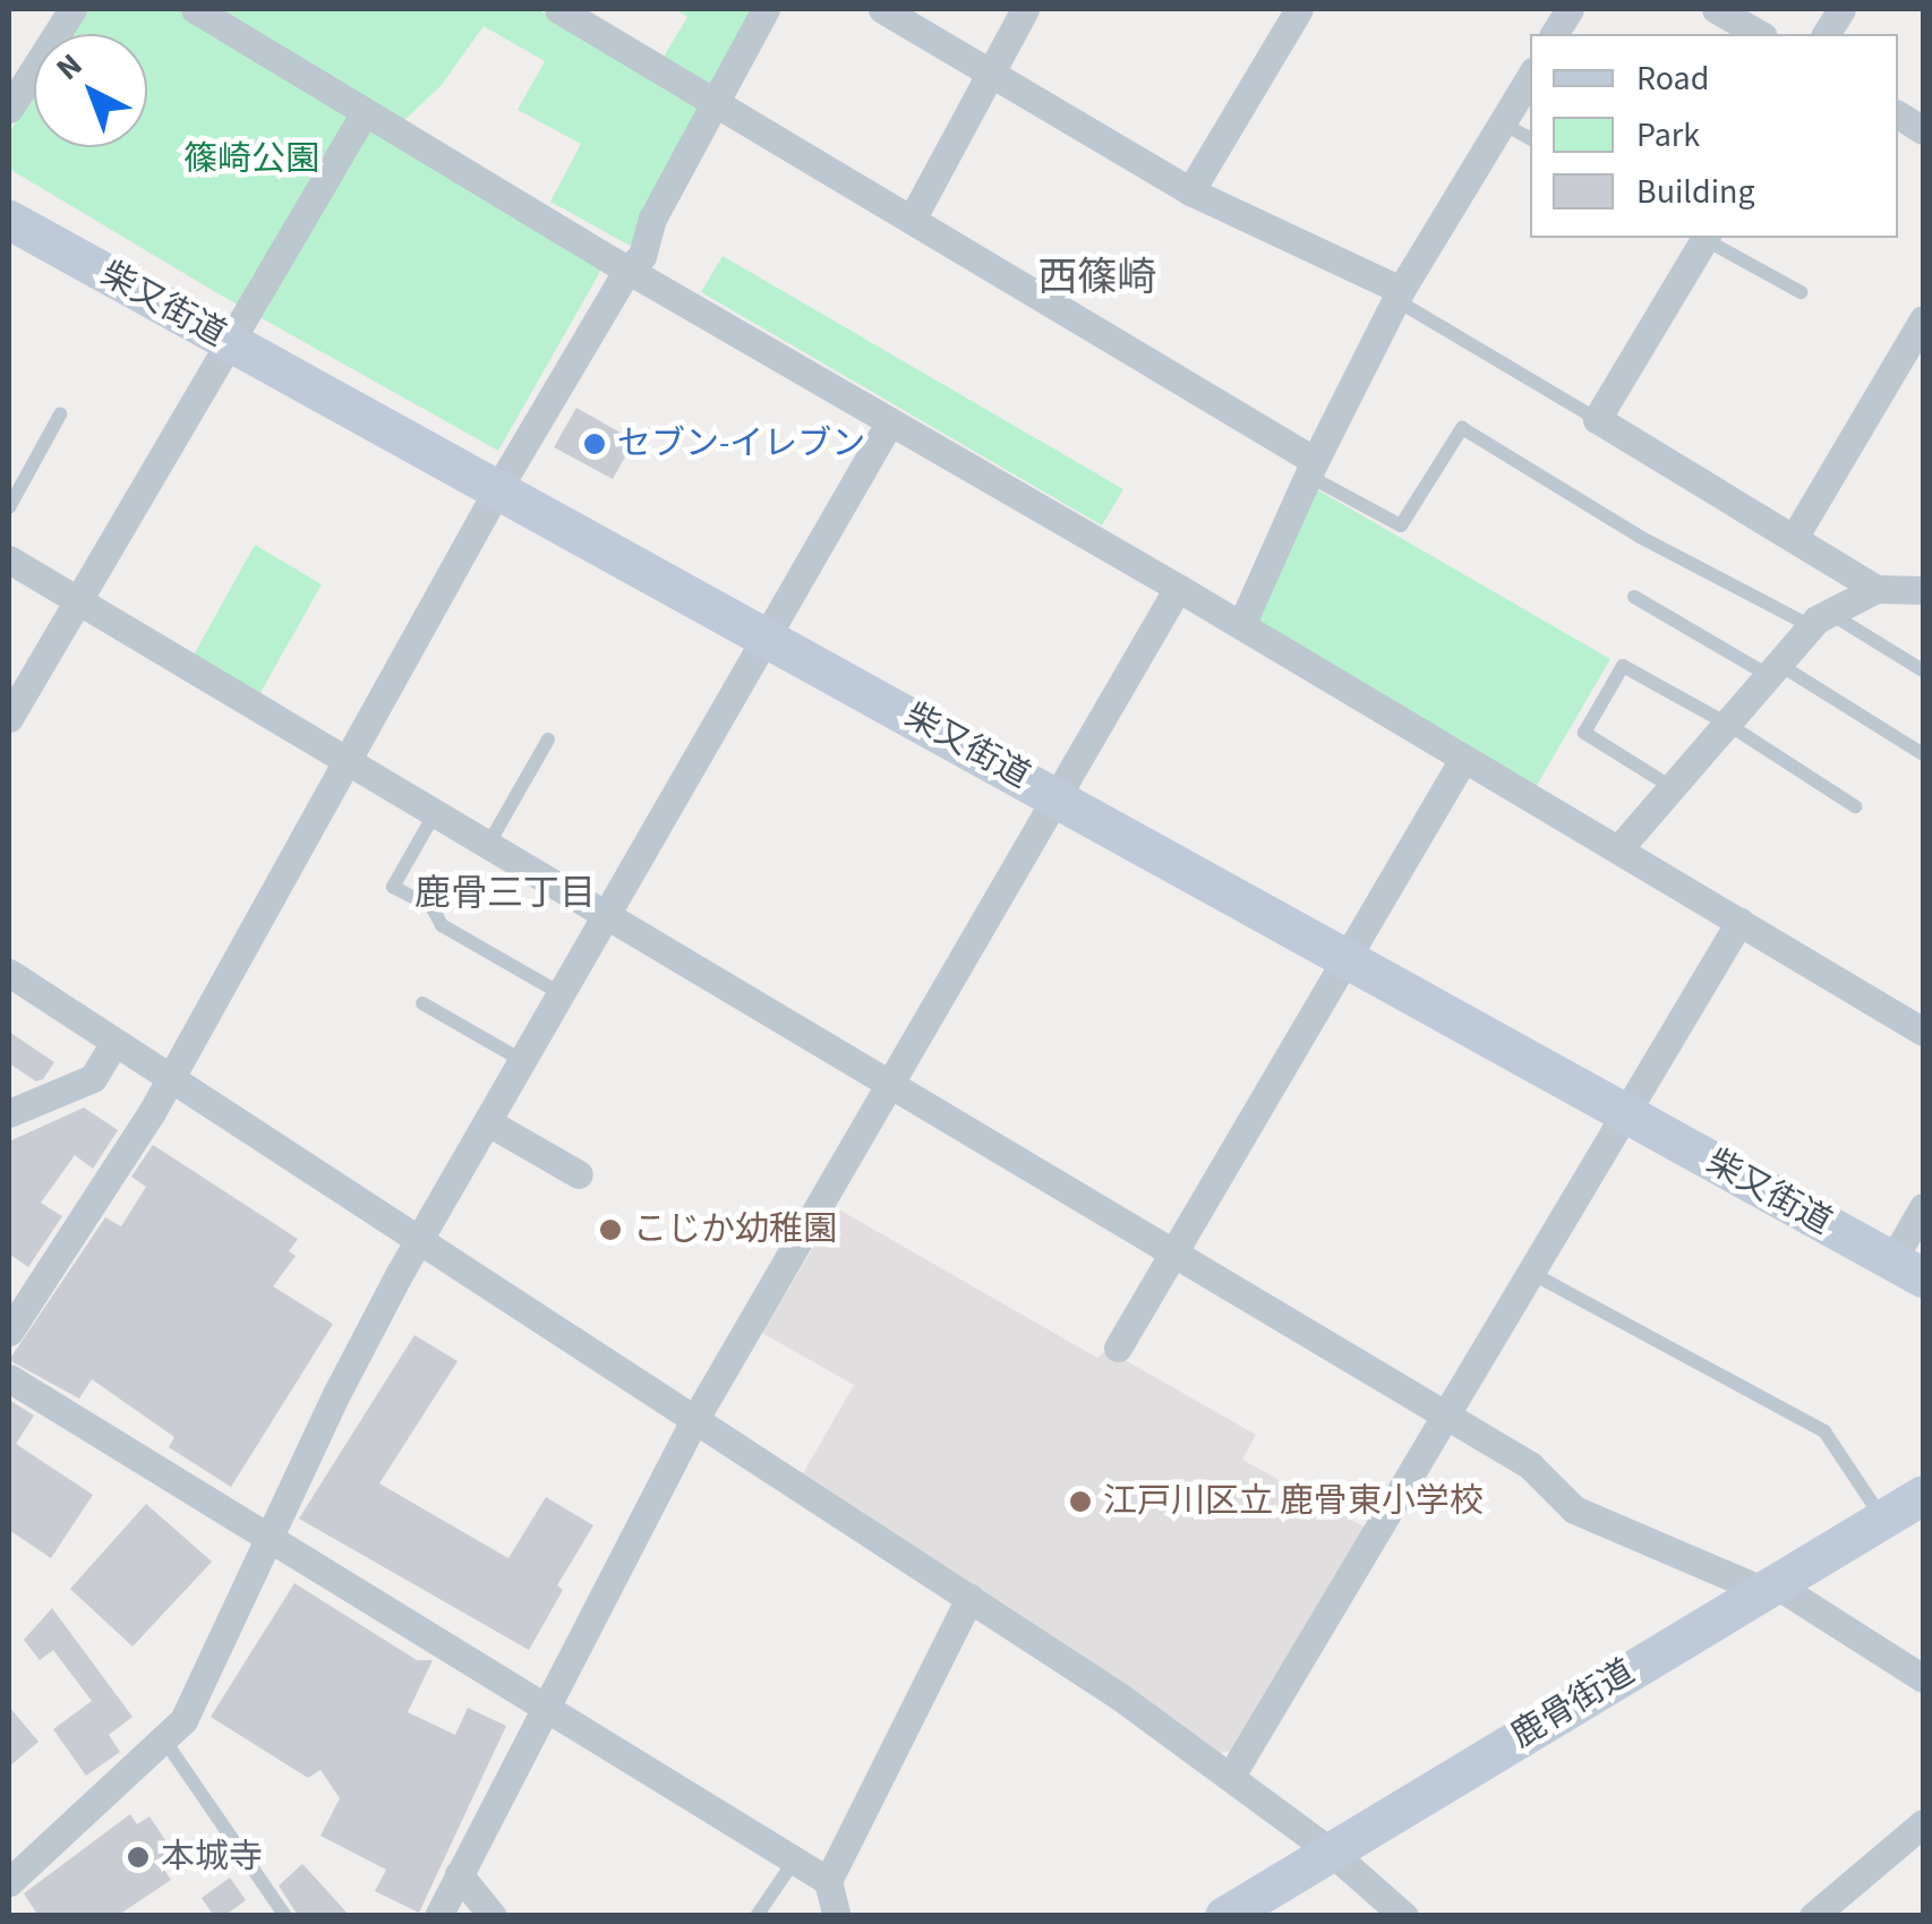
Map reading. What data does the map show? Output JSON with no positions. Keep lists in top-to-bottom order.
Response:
{
  "streets": {
    "main road": ["柴又街道", "鹿骨街道"]
  },
  "districts": ["西篠崎", "鹿骨三丁目"],
  "parks": ["篠崎公園"],
  "places": [
    "セブン-イレブン",
    "こじか幼稚園",
    "江戸川区立 鹿骨東小学校",
    "本城寺"
  ],
  "legend": ["Road", "Park", "Building"],
  "north": "top left"
}
